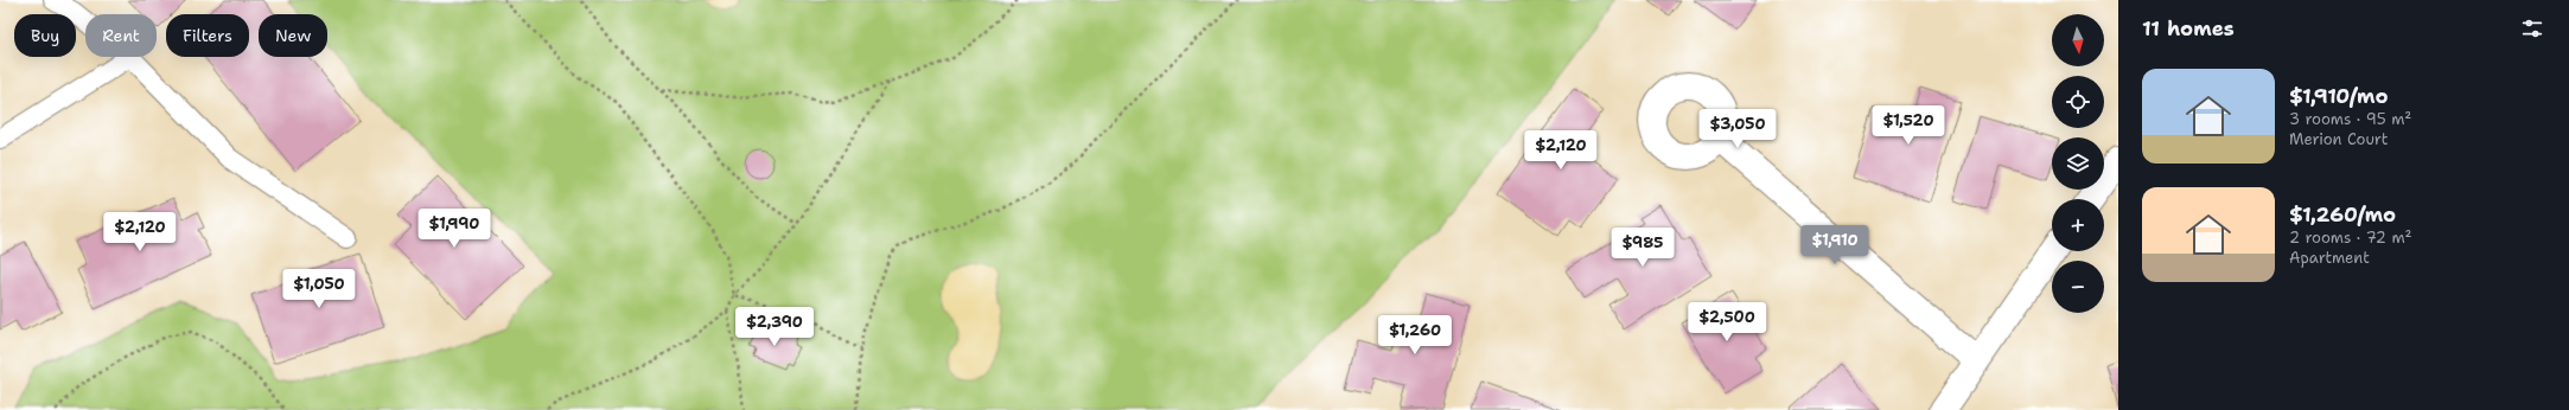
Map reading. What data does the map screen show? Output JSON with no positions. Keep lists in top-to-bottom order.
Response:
{
  "north": "bottom",
  "page": {
    "heading": "11 homes",
    "map_buttons": ["+", "−"],
    "chip": [
      "Buy",
      "Rent",
      "Filters",
      "New"
    ],
    "list": [
      {
        "name": "$1,910/mo",
        "note": "3 rooms · 95 m² · Merion Court"
      },
      {
        "name": "$1,260/mo",
        "note": "2 rooms · 72 m² · Apartment"
      }
    ],
    "price": [
      "$1,520",
      "$3,050",
      "$2,120",
      "$1,990",
      "$2,120",
      "$1,910",
      "$985",
      "$1,050",
      "$2,500",
      "$2,390",
      "$1,260"
    ]
  }
}
